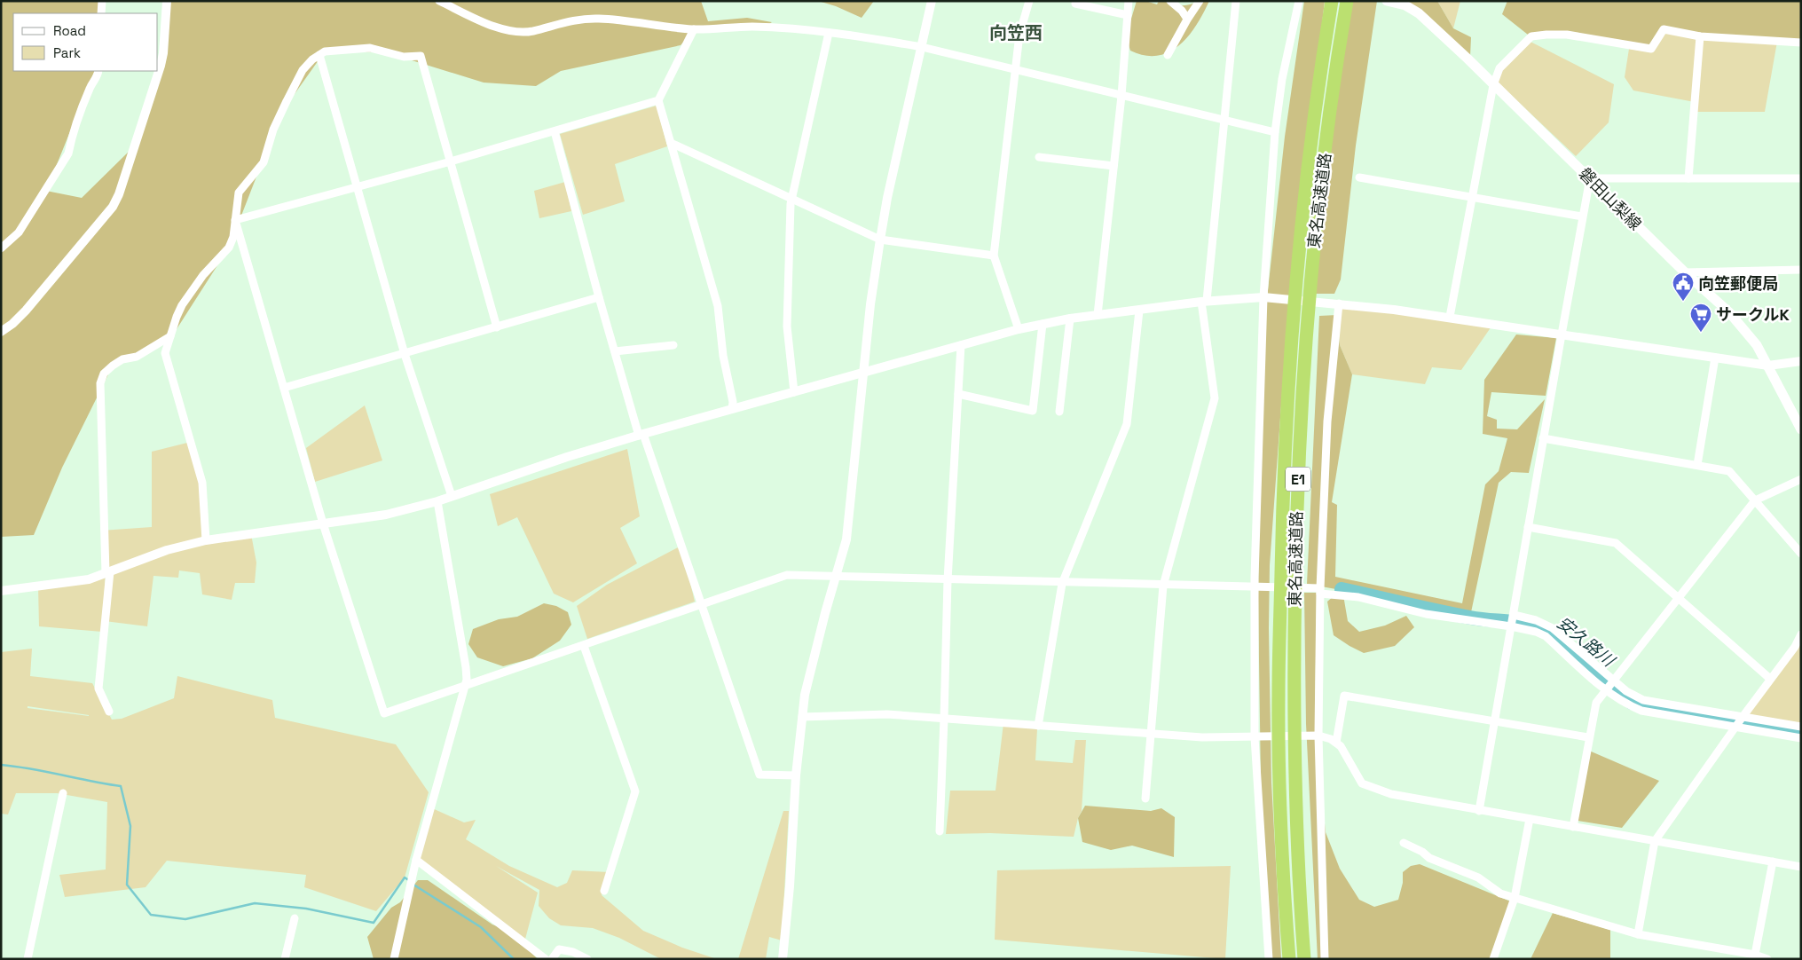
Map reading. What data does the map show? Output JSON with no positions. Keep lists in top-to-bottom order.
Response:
{
  "streets": {
    "highway": ["東名高速道路", "E1"],
    "main road": ["磐田山梨線"]
  },
  "districts": ["向笠西"],
  "water": ["安久路川"],
  "places": {
    "public building": ["向笠郵便局"],
    "supermarket": ["サークルK"]
  },
  "legend": ["Road", "Park"]
}
